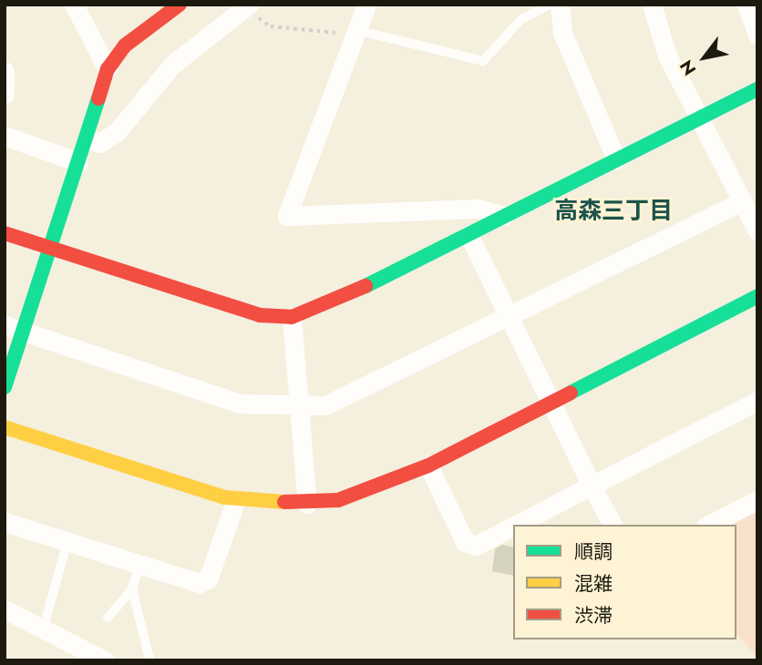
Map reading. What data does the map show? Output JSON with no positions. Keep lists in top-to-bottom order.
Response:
{
  "districts": ["高森三丁目"],
  "legend": ["順調", "混雑", "渋滞"],
  "north": "bottom left"
}
